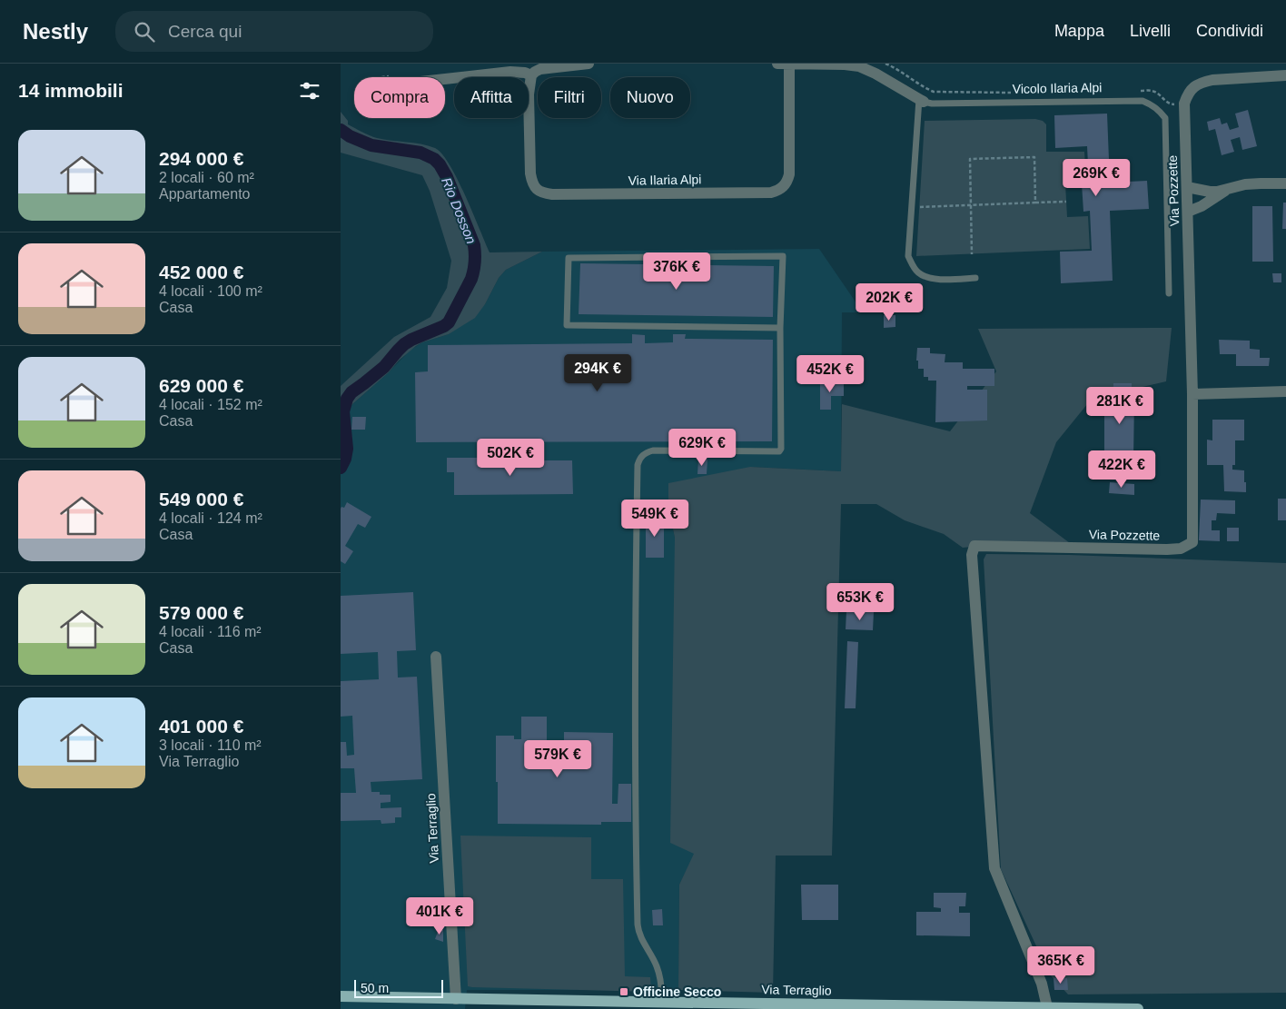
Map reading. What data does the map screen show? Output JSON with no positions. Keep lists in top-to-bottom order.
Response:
{
  "streets": {
    "main road": ["Via Terraglio"],
    "street": ["Vicolo Ilaria Alpi", "Via Ilaria Alpi", "Via Pozzette"]
  },
  "crossings": [
    ["Vicolo Ilaria Alpi", "Via Ilaria Alpi"],
    ["Via Pozzette", "Via Terraglio"]
  ],
  "water": ["Rio Dosson"],
  "places": {
    "transit": ["Officine Secco"]
  },
  "scale_bar": "50 m",
  "page": {
    "header": "Nestly",
    "search": "Cerca qui",
    "nav": ["Mappa", "Livelli", "Condividi"],
    "heading": "14 immobili",
    "chip": [
      "Compra",
      "Affitta",
      "Filtri",
      "Nuovo"
    ],
    "list": [
      {
        "name": "294 000 €",
        "note": "2 locali · 60 m² · Appartamento"
      },
      {
        "name": "452 000 €",
        "note": "4 locali · 100 m² · Casa"
      },
      {
        "name": "629 000 €",
        "note": "4 locali · 152 m² · Casa"
      },
      {
        "name": "549 000 €",
        "note": "4 locali · 124 m² · Casa"
      },
      {
        "name": "579 000 €",
        "note": "4 locali · 116 m² · Casa"
      },
      {
        "name": "401 000 €",
        "note": "3 locali · 110 m² · Via Terraglio"
      }
    ],
    "price": [
      "269K €",
      "376K €",
      "202K €",
      "294K €",
      "452K €",
      "281K €",
      "629K €",
      "502K €",
      "422K €",
      "549K €",
      "653K €",
      "579K €",
      "401K €",
      "365K €"
    ],
    "scale": "50 m"
  }
}
